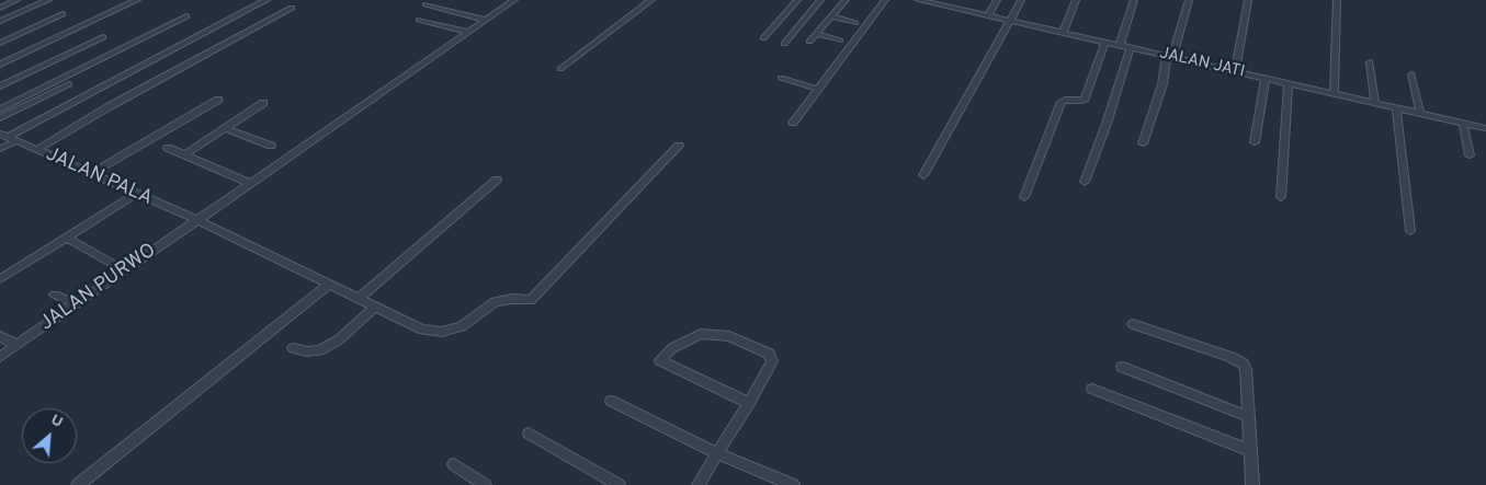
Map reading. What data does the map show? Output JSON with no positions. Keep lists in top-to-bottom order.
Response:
{
  "streets": {
    "street": ["JALAN JATI", "JALAN PALA", "JALAN PURWO"]
  },
  "crossings": [
    ["JALAN PALA", "JALAN PURWO"]
  ],
  "north": "top right"
}
